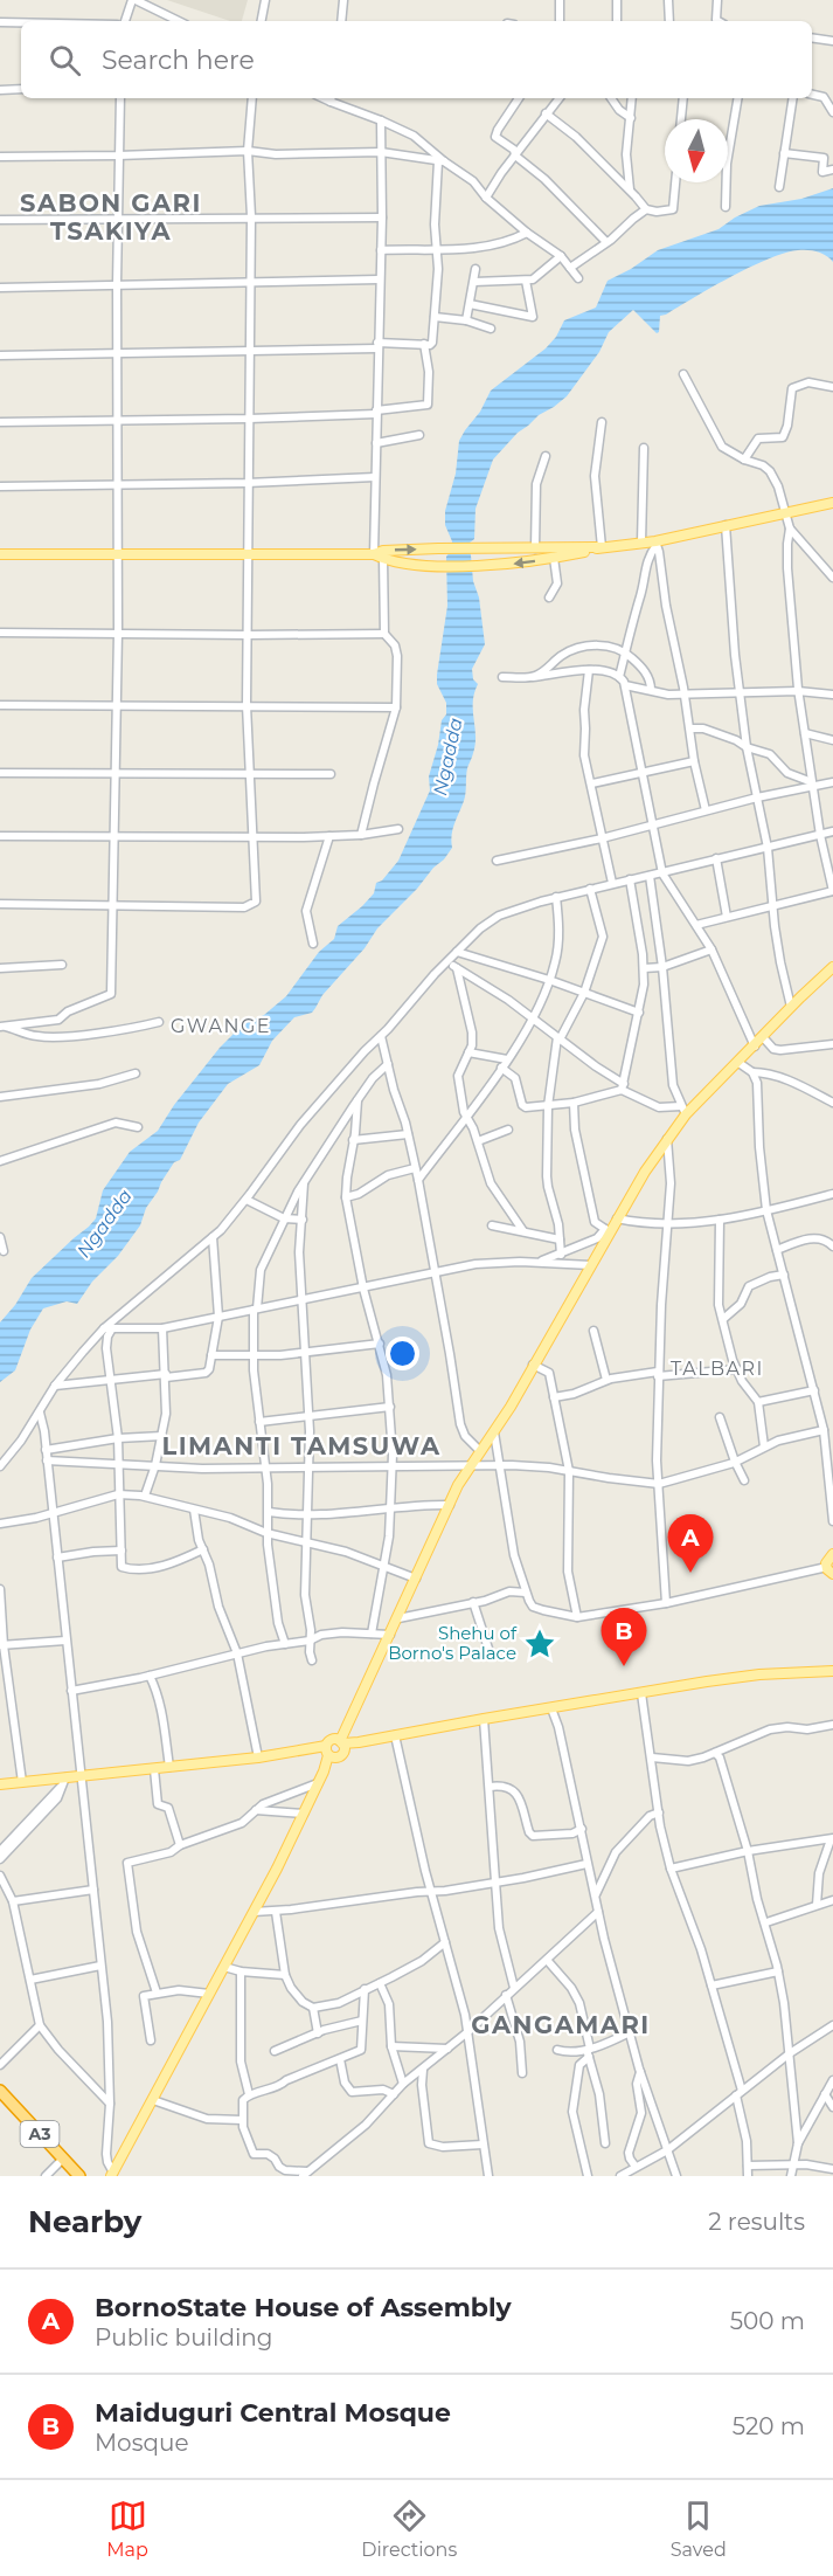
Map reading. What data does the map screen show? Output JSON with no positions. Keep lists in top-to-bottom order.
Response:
{
  "streets": {
    "highway": ["A3"]
  },
  "districts": [
    "SABON GARI TSAKIYA",
    "GWANGE",
    "TALBARI",
    "LIMANTI TAMSUWA",
    "GANGAMARI"
  ],
  "water": ["Ngadda"],
  "places": {
    "place": ["Shehu of Borno's Palace"]
  },
  "north": "bottom",
  "page": {
    "search": "Search here",
    "pins": ["A", "B"],
    "heading": ["Nearby", "2 results"],
    "list": [
      {
        "mark": "A",
        "name": "BornoState House of Assembly",
        "note": "Public building",
        "value": "500 m"
      },
      {
        "mark": "B",
        "name": "Maiduguri Central Mosque",
        "note": "Mosque",
        "value": "520 m"
      }
    ],
    "nav": ["Map", "Directions", "Saved"]
  }
}
